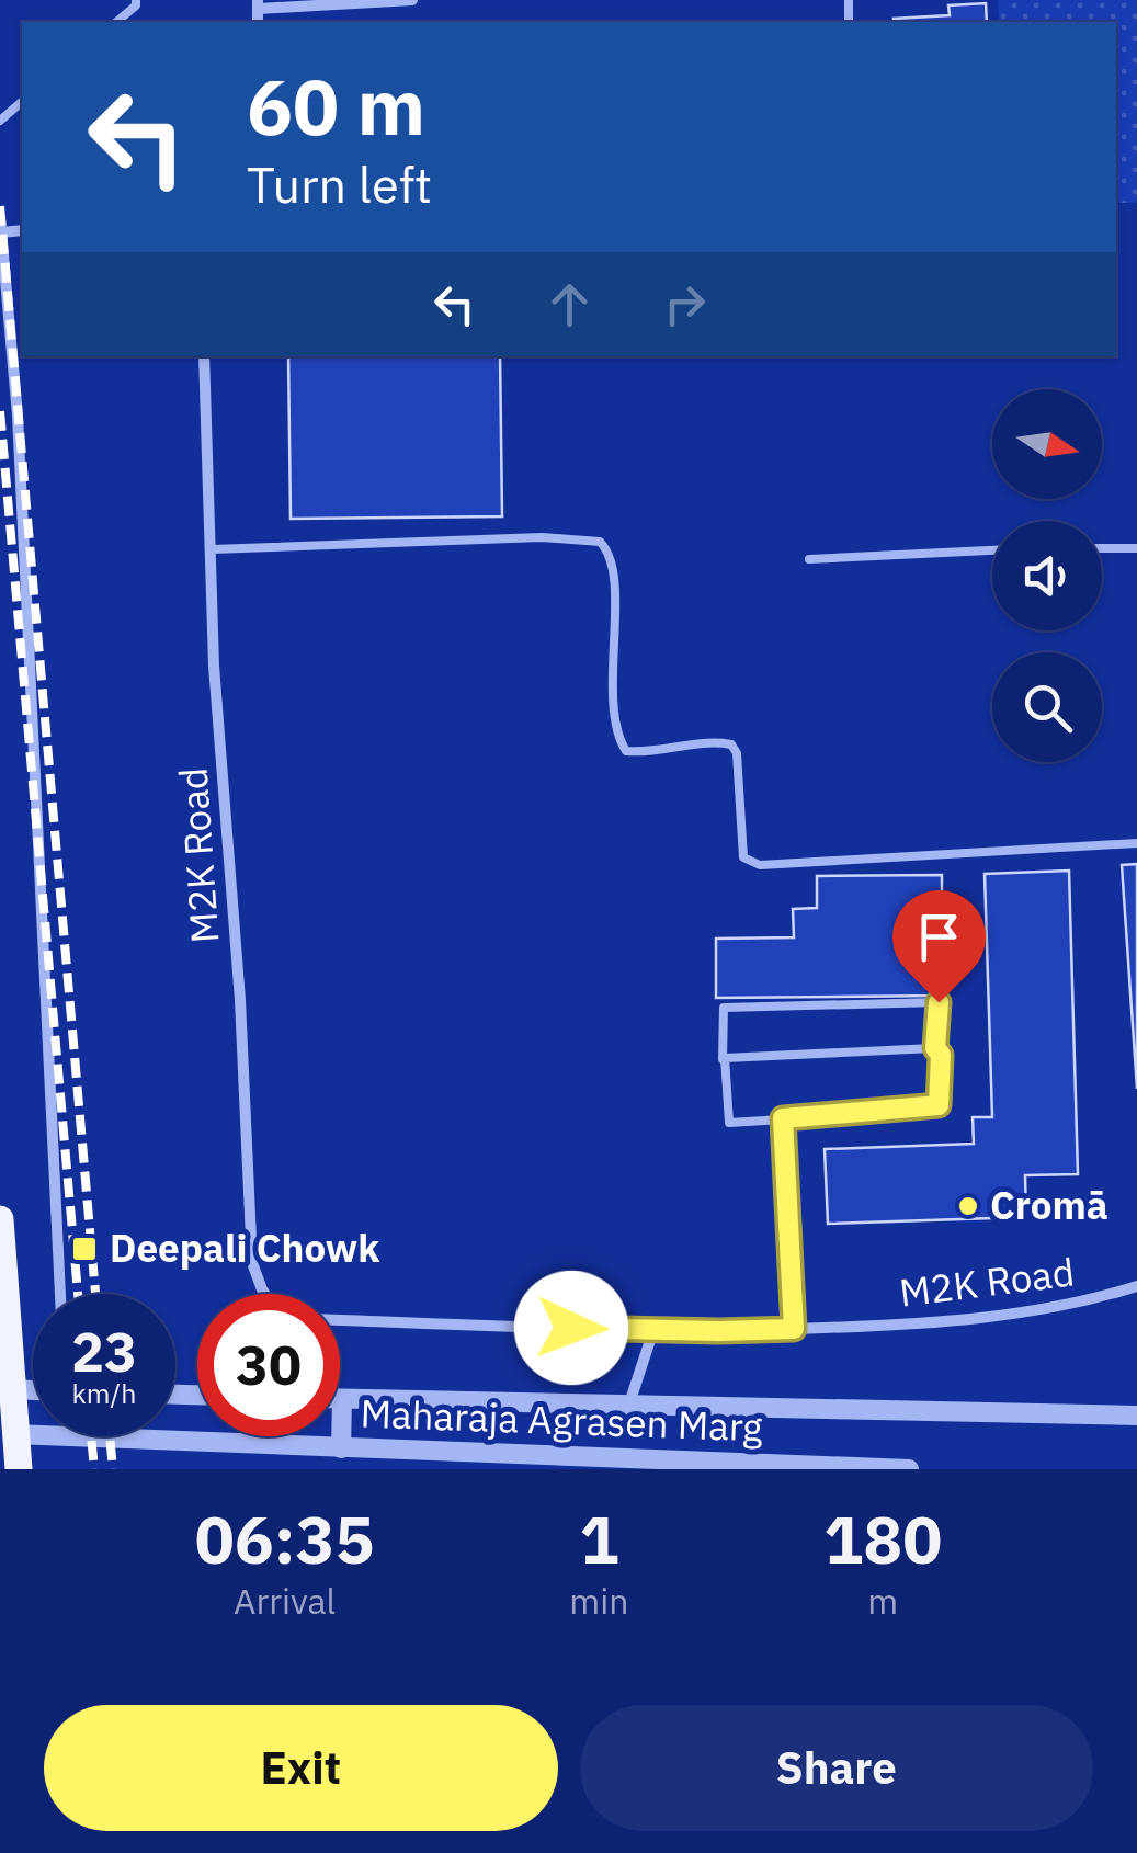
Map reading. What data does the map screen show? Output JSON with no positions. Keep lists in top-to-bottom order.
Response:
{
  "streets": {
    "street": ["M2K Road", "Maharaja Agrasen Marg"]
  },
  "places": {
    "other": ["Cromā"],
    "transit": ["Deepali Chowk"]
  },
  "north": "right",
  "page": {
    "turn": ["60 m", "Turn left"],
    "speed": "23 km/h",
    "limit": "30",
    "eta": [
      "06:35",
      "Arrival",
      "1",
      "min",
      "180",
      "m"
    ],
    "buttons": ["Exit", "Share"]
  }
}
